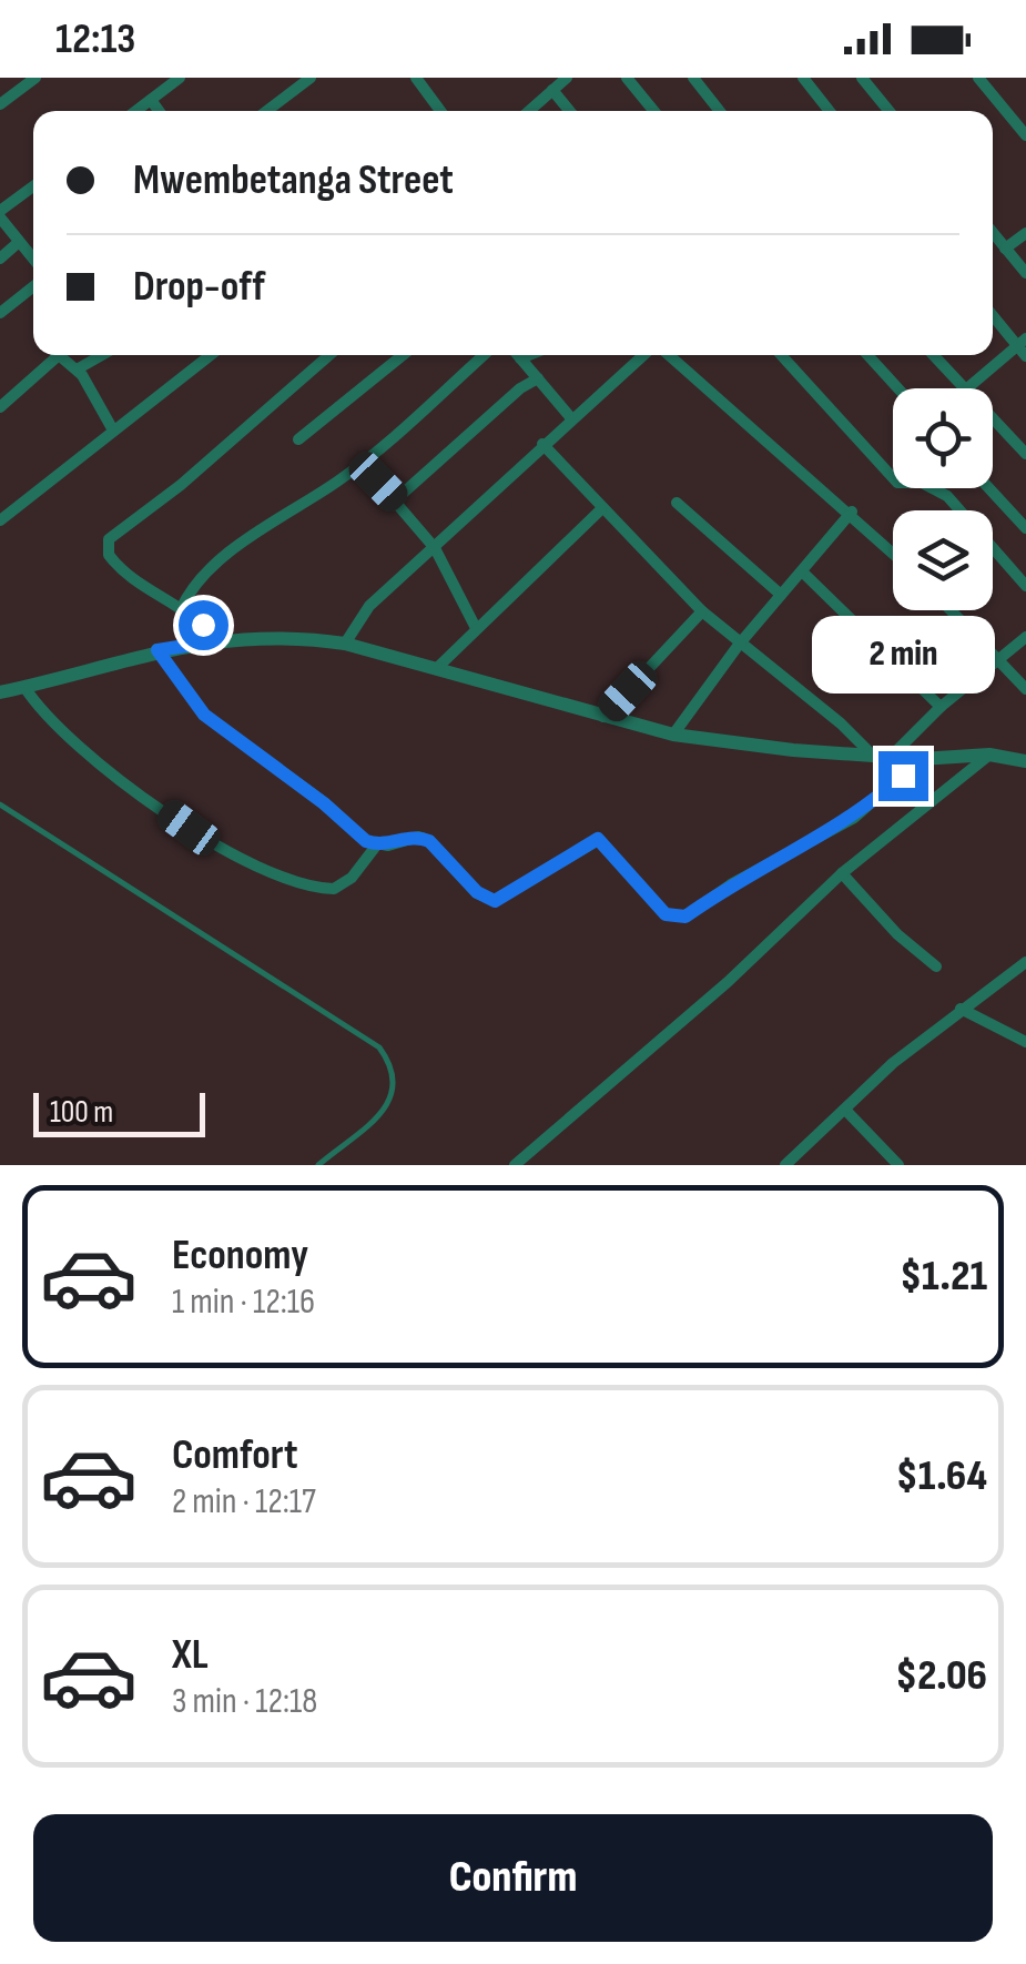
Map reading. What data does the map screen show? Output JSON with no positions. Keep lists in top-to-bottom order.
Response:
{
  "scale_bar": "100 m",
  "page": {
    "status": "12:13",
    "banner": ["Mwembetanga Street", "Drop-off"],
    "bubble": "2 min",
    "scale": "100 m",
    "list": [
      {
        "name": "Economy",
        "note": "1 min · 12:16",
        "value": "$1.21"
      },
      {
        "name": "Comfort",
        "note": "2 min · 12:17",
        "value": "$1.64"
      },
      {
        "name": "XL",
        "note": "3 min · 12:18",
        "value": "$2.06"
      }
    ],
    "buttons": "Confirm"
  }
}
